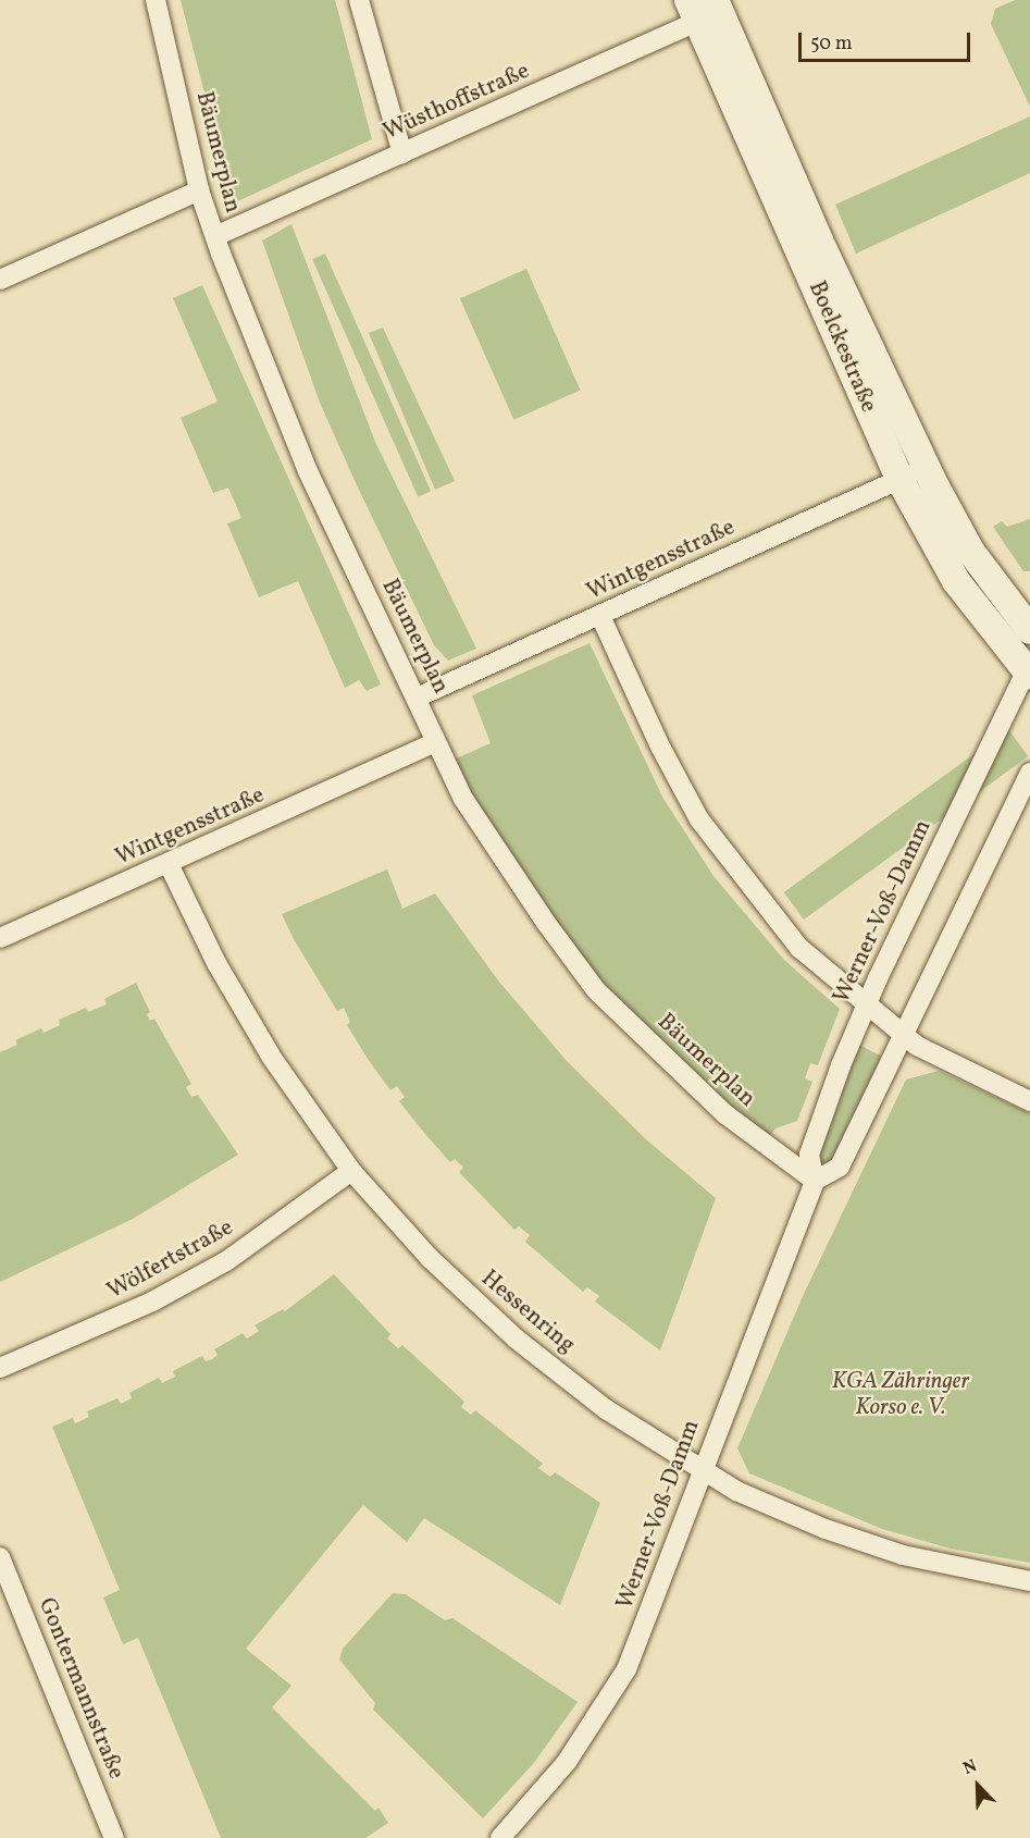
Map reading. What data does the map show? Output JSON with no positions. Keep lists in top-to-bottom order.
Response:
{
  "streets": {
    "main road": ["Boelckestraße"],
    "street": [
      "Wüsthoffstraße",
      "Bäumerplan",
      "Wintgensstraße",
      "Werner-Voß-Damm",
      "Wölfertstraße",
      "Hessenring",
      "Gontermannstraße"
    ]
  },
  "crossings": [
    ["Wüsthoffstraße", "Bäumerplan"],
    ["Wüsthoffstraße", "Boelckestraße"],
    ["Bäumerplan", "Wintgensstraße"],
    ["Bäumerplan", "Werner-Voß-Damm"],
    ["Boelckestraße", "Wintgensstraße"],
    ["Boelckestraße", "Werner-Voß-Damm"],
    ["Wintgensstraße", "Hessenring"],
    ["Werner-Voß-Damm", "Hessenring"],
    ["Wölfertstraße", "Hessenring"]
  ],
  "parks": ["KGA Zähringer Korso e. V."],
  "scale_bar": "50 m",
  "north": "top left"
}
